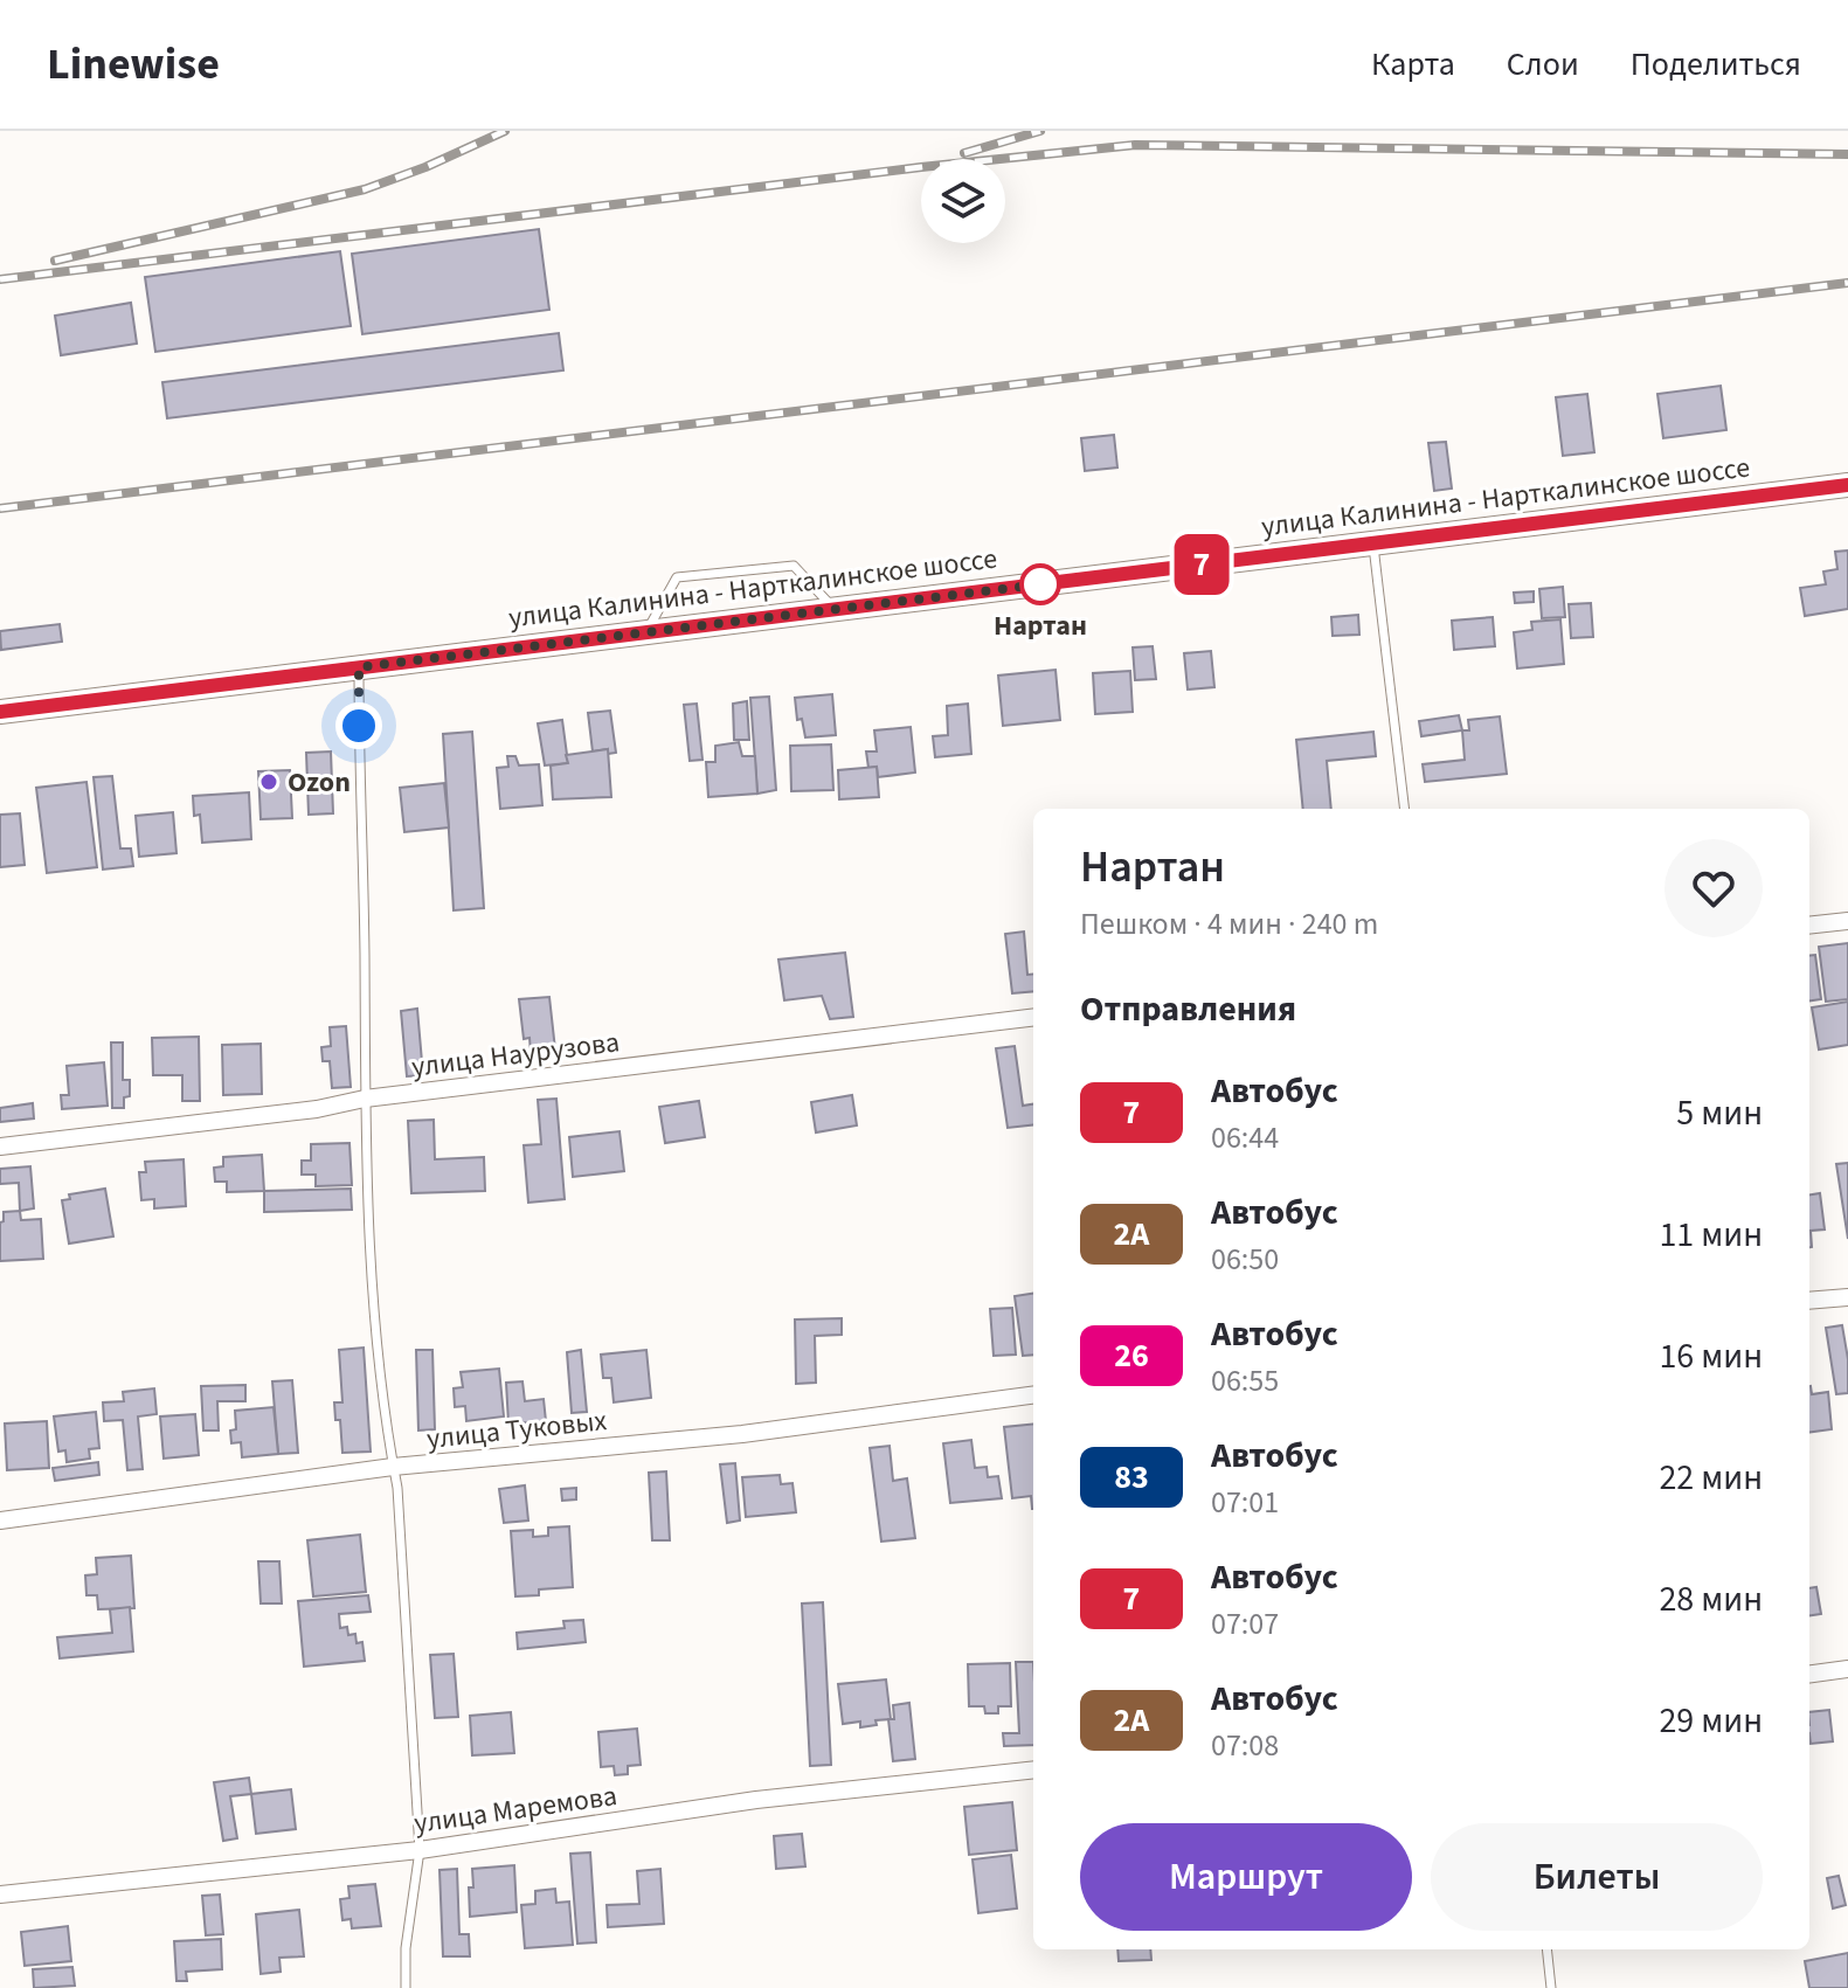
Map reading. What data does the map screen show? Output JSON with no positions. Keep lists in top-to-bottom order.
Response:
{
  "streets": {
    "main road": ["улица Калинина - Нарткалинское шоссе"],
    "street": ["улица Наурузова", "улица Туковых", "улица Маремова"]
  },
  "places": ["Нартан", "Ozon"],
  "lines": ["bus line 7"],
  "page": {
    "header": "Linewise",
    "nav": ["Карта", "Слои", "Поделиться"],
    "on_map": "7",
    "heading": [
      ["Нартан", "Пешком · 4 мин · 240 m"],
      "Отправления"
    ],
    "list": [
      {
        "mark": "7",
        "name": "Автобус",
        "note": "06:44",
        "value": "5 мин"
      },
      {
        "mark": "2А",
        "name": "Автобус",
        "note": "06:50",
        "value": "11 мин"
      },
      {
        "mark": "26",
        "name": "Автобус",
        "note": "06:55",
        "value": "16 мин"
      },
      {
        "mark": "83",
        "name": "Автобус",
        "note": "07:01",
        "value": "22 мин"
      },
      {
        "mark": "7",
        "name": "Автобус",
        "note": "07:07",
        "value": "28 мин"
      },
      {
        "mark": "2А",
        "name": "Автобус",
        "note": "07:08",
        "value": "29 мин"
      }
    ],
    "buttons": ["Маршрут", "Билеты"]
  }
}
